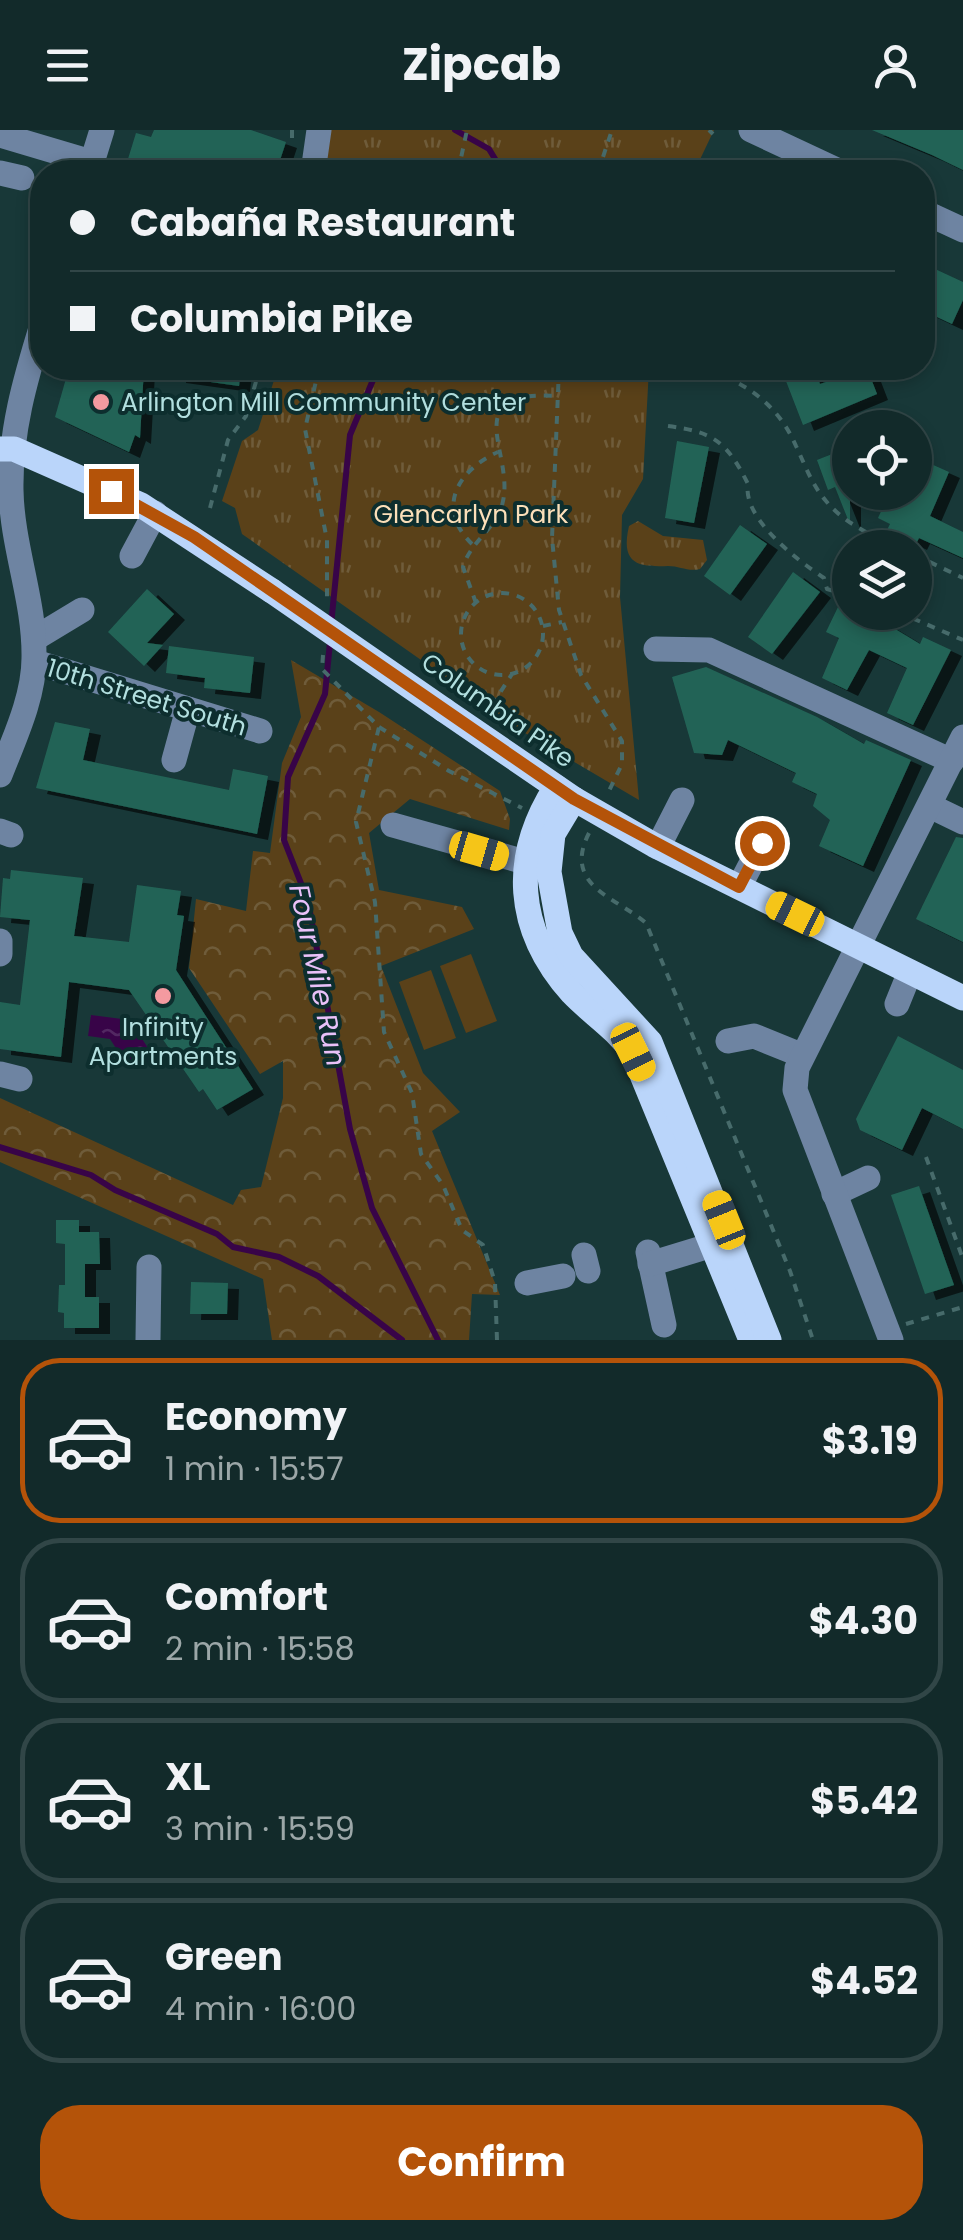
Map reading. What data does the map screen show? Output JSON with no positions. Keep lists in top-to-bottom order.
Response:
{
  "streets": {
    "main road": ["Columbia Pike"],
    "street": ["10th Street South"]
  },
  "water": ["Four Mile Run"],
  "parks": ["Glencarlyn Park"],
  "places": ["Arlington Mill Community Center", "Infinity Apartments"],
  "page": {
    "header": "Zipcab",
    "banner": ["Cabaña Restaurant", "Columbia Pike"],
    "list": [
      {
        "name": "Economy",
        "note": "1 min · 15:57",
        "value": "$3.19"
      },
      {
        "name": "Comfort",
        "note": "2 min · 15:58",
        "value": "$4.30"
      },
      {
        "name": "XL",
        "note": "3 min · 15:59",
        "value": "$5.42"
      },
      {
        "name": "Green",
        "note": "4 min · 16:00",
        "value": "$4.52"
      }
    ],
    "buttons": "Confirm"
  }
}
